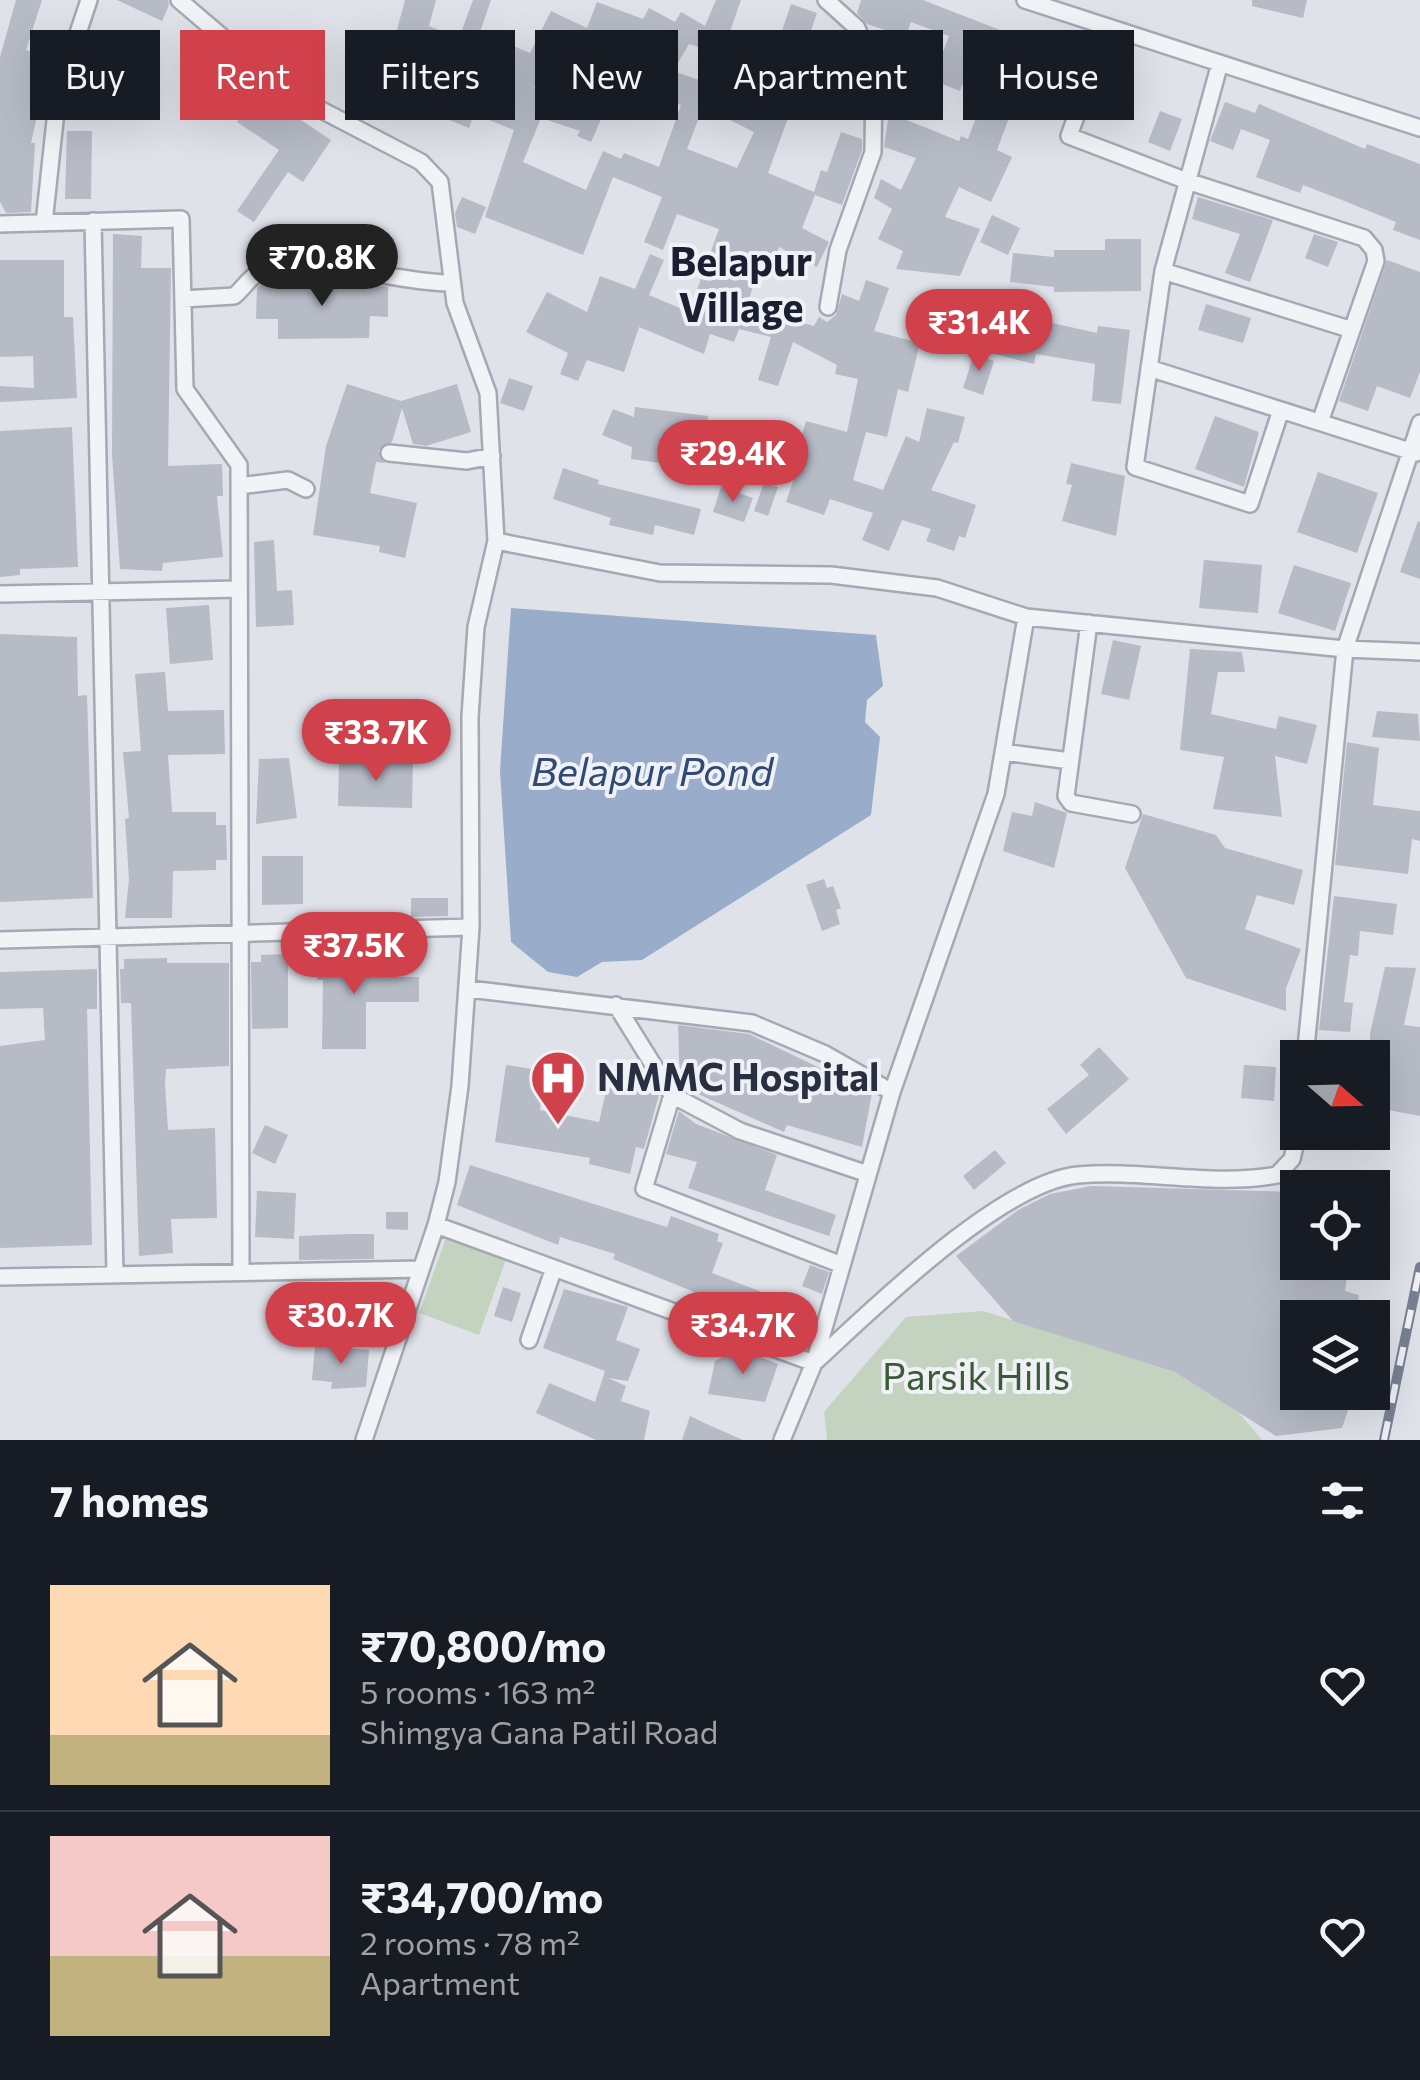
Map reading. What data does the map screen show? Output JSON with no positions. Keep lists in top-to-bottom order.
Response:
{
  "districts": ["Belapur Village"],
  "water": ["Belapur Pond"],
  "parks": ["Parsik Hills"],
  "places": {
    "hospital": ["NMMC Hospital"]
  },
  "north": "right",
  "page": {
    "chip": [
      "Buy",
      "Rent",
      "Filters",
      "New",
      "Apartment",
      "House"
    ],
    "price": [
      "₹70.8K",
      "₹31.4K",
      "₹29.4K",
      "₹33.7K",
      "₹37.5K",
      "₹30.7K",
      "₹34.7K"
    ],
    "heading": "7 homes",
    "list": [
      {
        "name": "₹70,800/mo",
        "note": "5 rooms · 163 m² · Shimgya Gana Patil Road"
      },
      {
        "name": "₹34,700/mo",
        "note": "2 rooms · 78 m² · Apartment"
      }
    ]
  }
}
